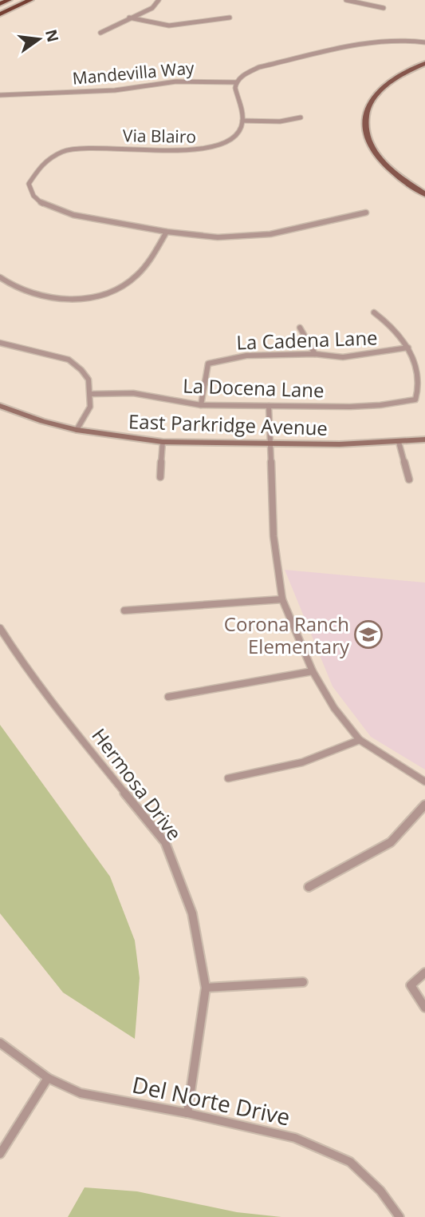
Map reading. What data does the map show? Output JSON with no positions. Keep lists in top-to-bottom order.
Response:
{
  "streets": {
    "main road": ["East Parkridge Avenue"],
    "street": [
      "Mandevilla Way",
      "Via Blairo",
      "La Cadena Lane",
      "La Docena Lane",
      "Hermosa Drive",
      "Del Norte Drive"
    ]
  },
  "crossings": [
    ["La Cadena Lane", "La Docena Lane"],
    ["Hermosa Drive", "Del Norte Drive"]
  ],
  "places": {
    "school or university": ["Corona Ranch Elementary"]
  },
  "north": "right"
}
